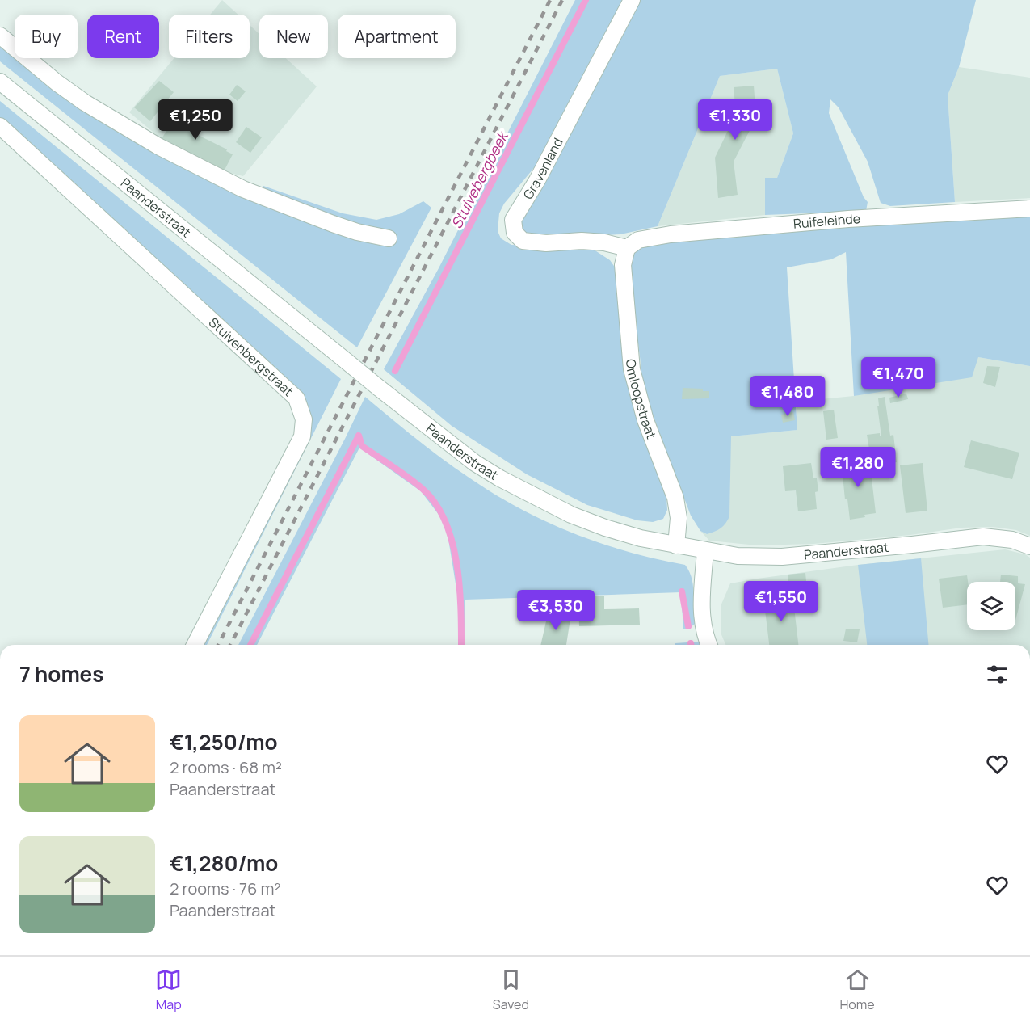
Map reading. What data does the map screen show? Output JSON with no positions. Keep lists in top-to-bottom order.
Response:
{
  "streets": {
    "street": [
      "Gravenland",
      "Paanderstraat",
      "Ruifeleinde",
      "Stuivenbergstraat",
      "Omloopstraat"
    ]
  },
  "crossings": [
    ["Gravenland", "Ruifeleinde"],
    ["Gravenland", "Omloopstraat"],
    ["Paanderstraat", "Omloopstraat"],
    ["Ruifeleinde", "Omloopstraat"]
  ],
  "water": ["Stuivebergbeek"],
  "page": {
    "chip": [
      "Buy",
      "Rent",
      "Filters",
      "New",
      "Apartment"
    ],
    "price": [
      "€1,250",
      "€1,330",
      "€1,470",
      "€1,480",
      "€1,280",
      "€1,550",
      "€3,530"
    ],
    "heading": "7 homes",
    "list": [
      {
        "name": "€1,250/mo",
        "note": "2 rooms · 68 m² · Paanderstraat"
      },
      {
        "name": "€1,280/mo",
        "note": "2 rooms · 76 m² · Paanderstraat"
      }
    ],
    "tabs": ["Map", "Saved", "Home"]
  }
}
